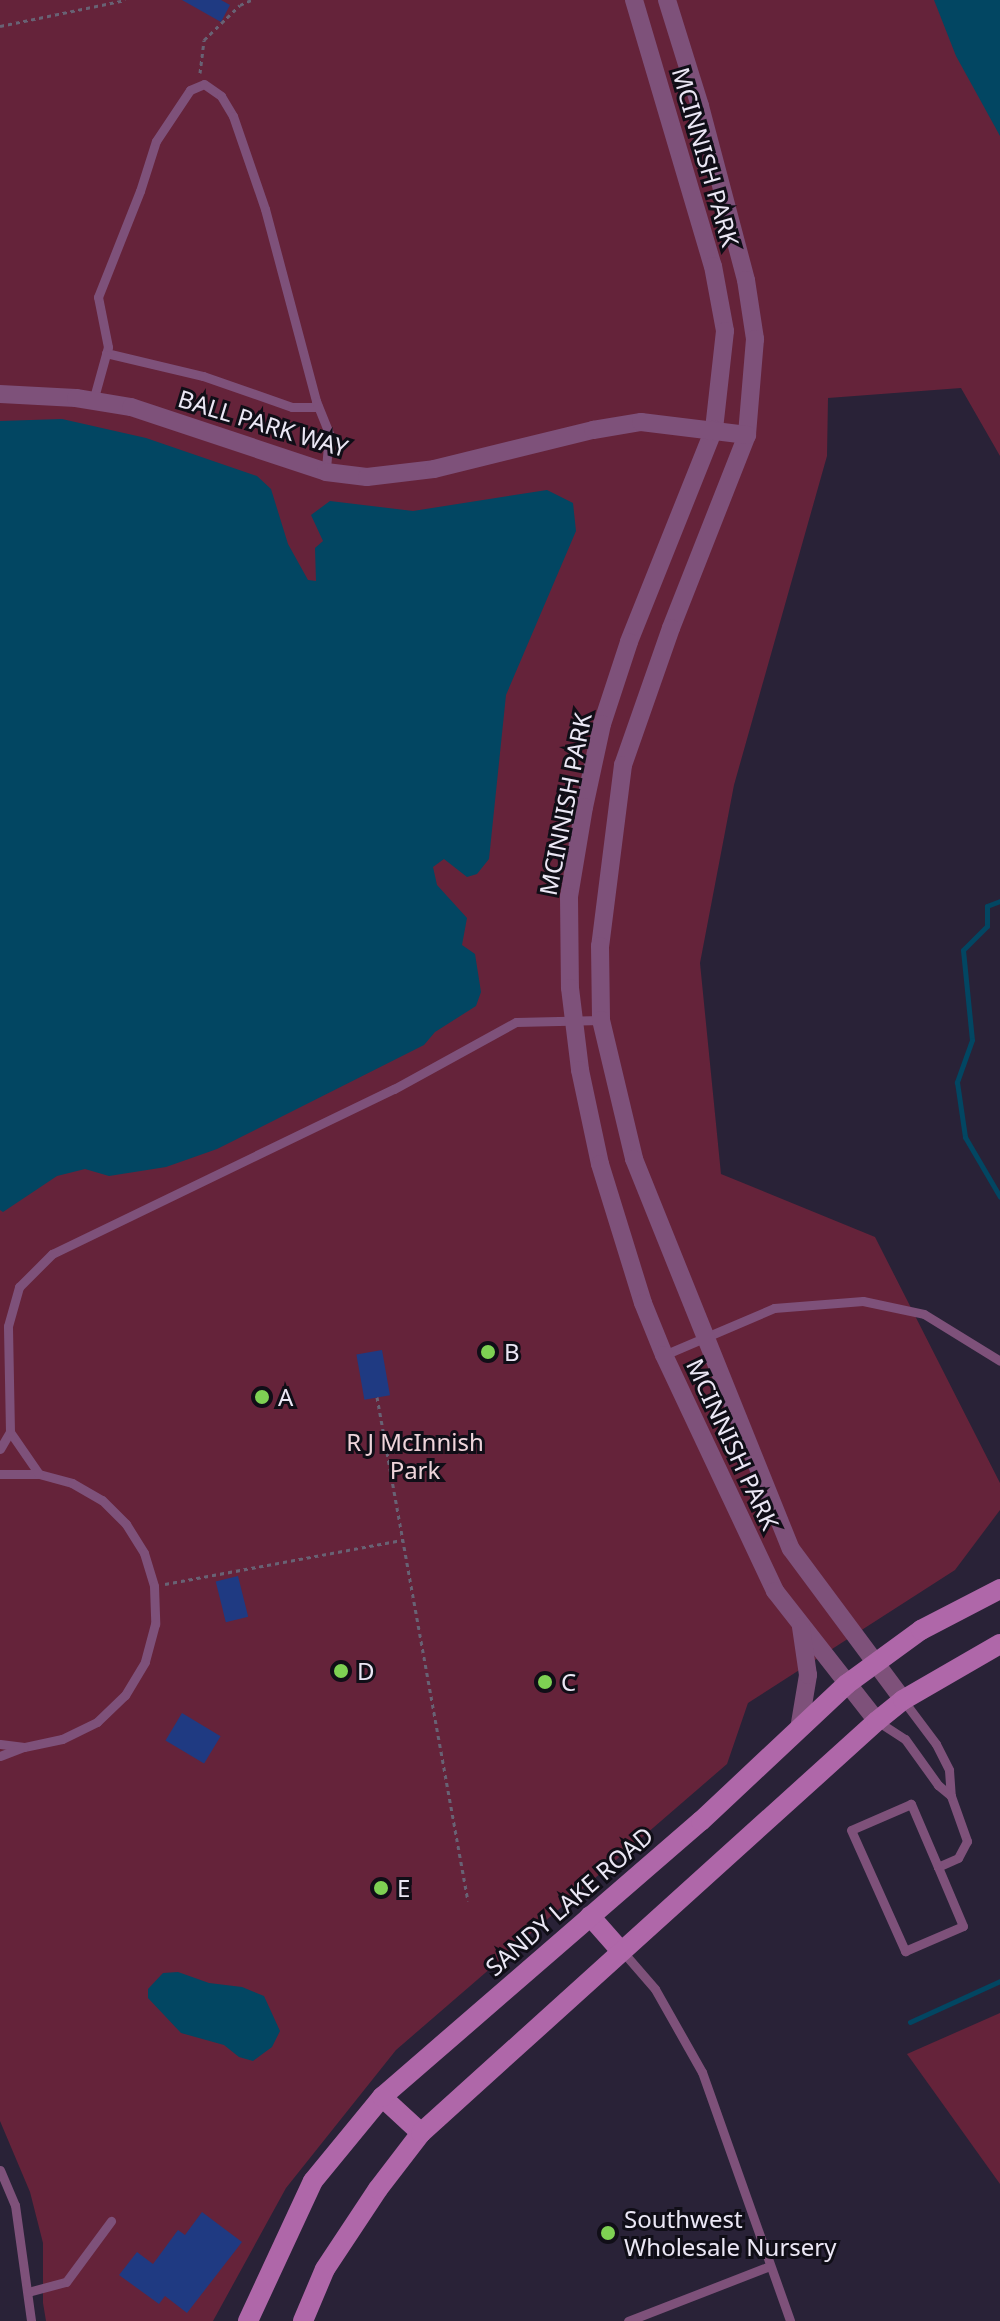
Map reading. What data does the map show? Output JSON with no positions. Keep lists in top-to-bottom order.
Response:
{
  "streets": {
    "main road": ["SANDY LAKE ROAD"],
    "street": ["MCINNISH PARK", "BALL PARK WAY"]
  },
  "crossings": [
    ["MCINNISH PARK", "BALL PARK WAY"],
    ["MCINNISH PARK", "SANDY LAKE ROAD"]
  ],
  "parks": ["R J McInnish Park"],
  "places": [
    "B",
    "A",
    "D",
    "C",
    "E",
    "Southwest Wholesale Nursery"
  ]
}
